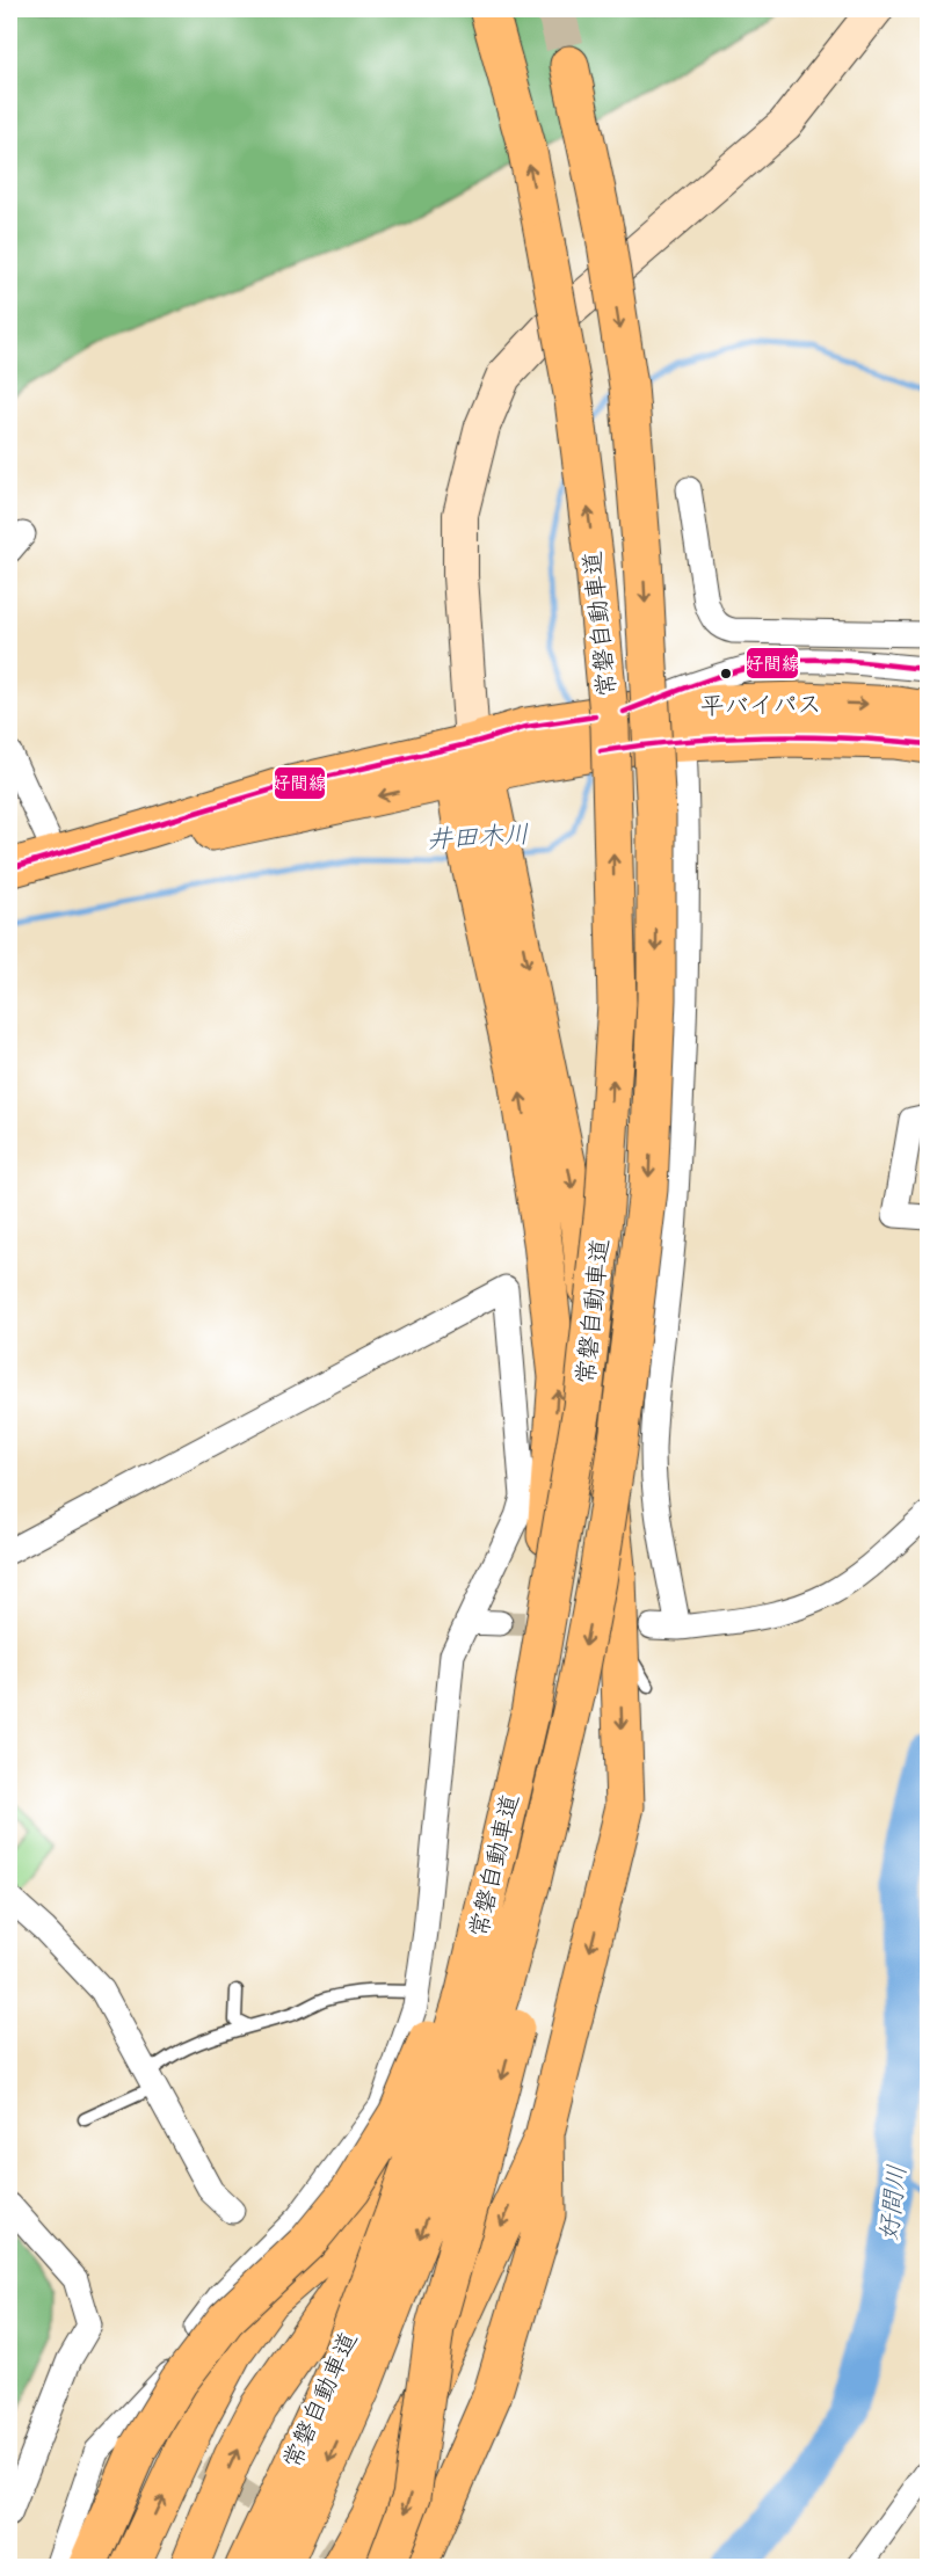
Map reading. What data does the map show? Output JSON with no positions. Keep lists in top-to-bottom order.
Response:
{
  "streets": {
    "highway": ["常磐自動車道", "平バイパス"]
  },
  "water": ["井田木川", "好間川"],
  "lines": ["transit line 好間線"]
}
